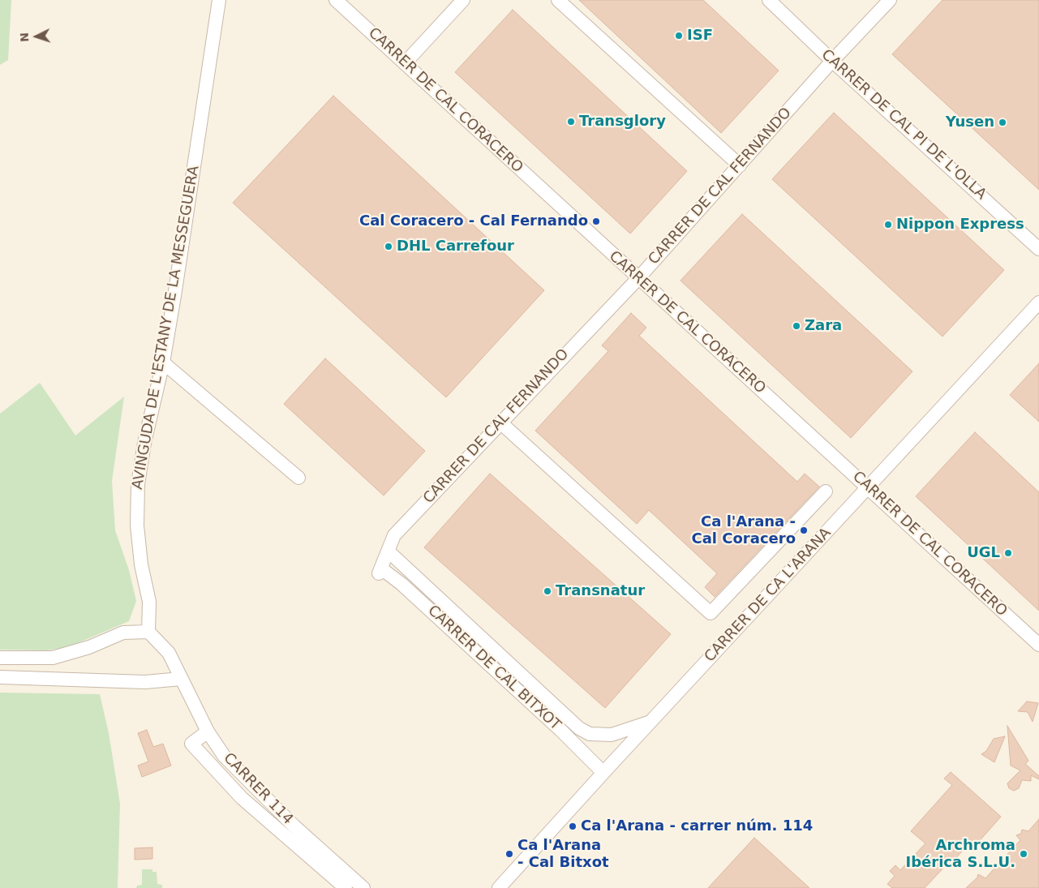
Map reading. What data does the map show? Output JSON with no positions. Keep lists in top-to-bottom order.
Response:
{
  "streets": {
    "street": [
      "CARRER DE CAL CORACERO",
      "CARRER DE CAL PI DE L'OLLA",
      "CARRER DE CAL FERNANDO",
      "AVINGUDA DE L'ESTANY DE LA MESSEGUERA",
      "CARRER DE CA L'ARANA",
      "CARRER DE CAL BITXOT",
      "CARRER 114"
    ]
  },
  "crossings": [
    ["CARRER DE CAL CORACERO", "CARRER DE CAL FERNANDO"],
    ["CARRER DE CAL CORACERO", "CARRER DE CA L'ARANA"],
    ["CARRER DE CAL PI DE L'OLLA", "CARRER DE CAL FERNANDO"],
    ["CARRER DE CAL FERNANDO", "CARRER DE CAL BITXOT"],
    ["AVINGUDA DE L'ESTANY DE LA MESSEGUERA", "CARRER 114"],
    ["CARRER DE CA L'ARANA", "CARRER DE CAL BITXOT"]
  ],
  "places": [
    "ISF",
    "Transglory",
    "Yusen",
    "Cal Coracero - Cal Fernando",
    "Nippon Express",
    "DHL Carrefour",
    "Zara",
    "Ca l'Arana - Cal Coracero",
    "UGL",
    "Transnatur",
    "Ca l'Arana - carrer núm. 114",
    "Ca l'Arana - Cal Bitxot",
    "Archroma Ibérica S.L.U."
  ],
  "north": "left"
}
